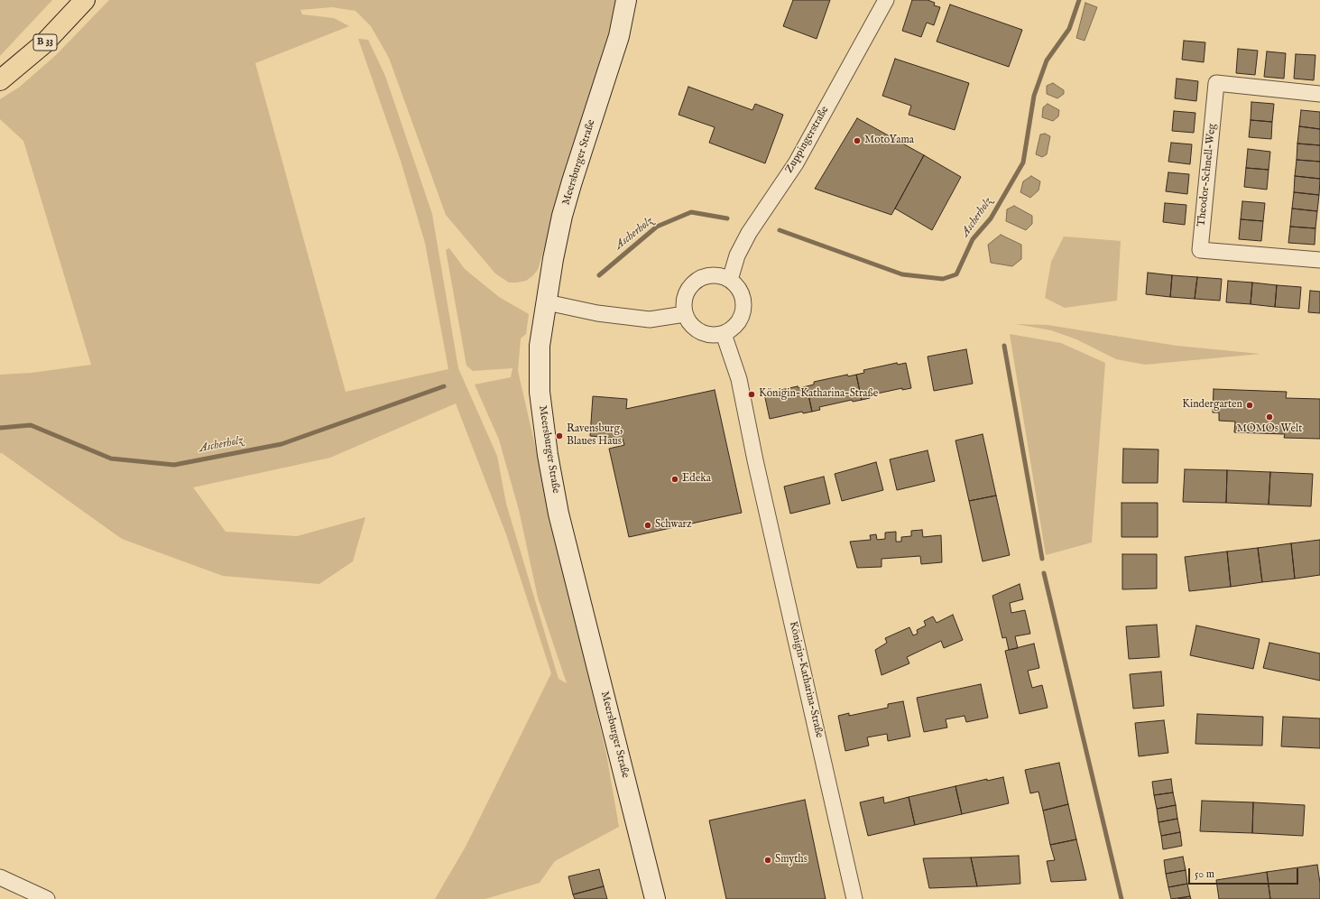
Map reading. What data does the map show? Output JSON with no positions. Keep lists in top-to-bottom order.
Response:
{
  "streets": {
    "main road": ["B 33"],
    "street": [
      "Zuppingerstraße",
      "Meersburger Straße",
      "Theodor-Schnell-Weg",
      "Königin-Katharina-Straße"
    ]
  },
  "crossings": [
    ["Zuppingerstraße", "Königin-Katharina-Straße"]
  ],
  "water": ["Ascherholz"],
  "places": [
    "MotoYama",
    "Königin-Katharina-Straße",
    "Kindergarten",
    "MOMOs Welt",
    "Ravensburg, Blaues Haus",
    "Edeka",
    "Schwarz",
    "Smyths"
  ],
  "scale_bar": "50 m"
}
